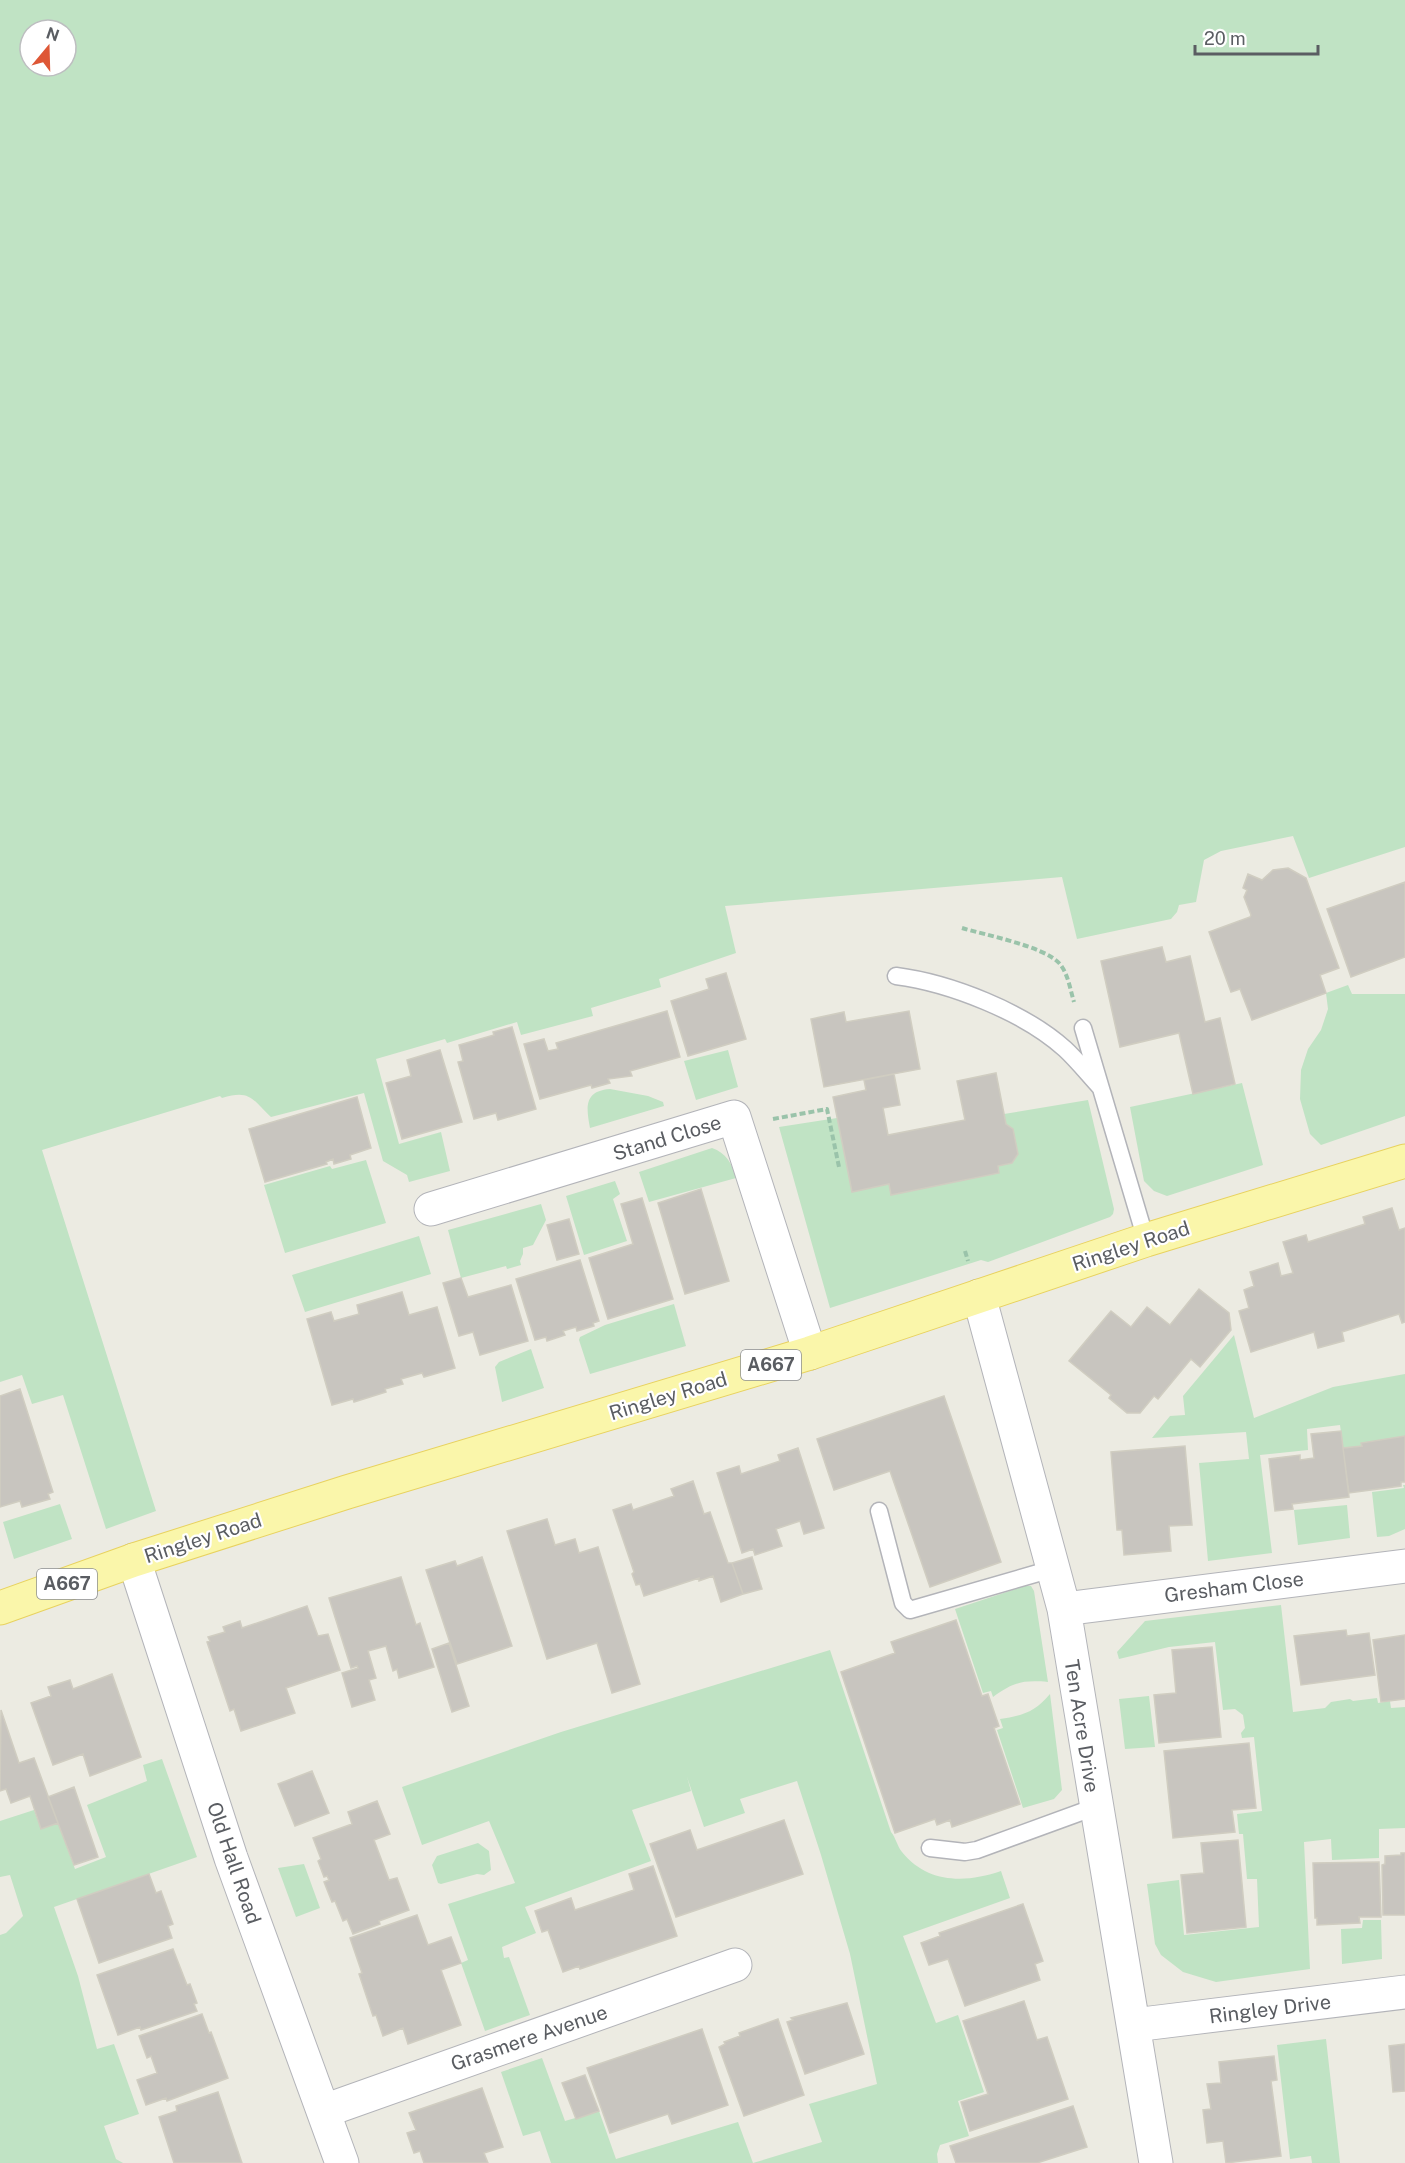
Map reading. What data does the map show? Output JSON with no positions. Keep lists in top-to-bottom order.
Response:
{
  "streets": {
    "main road": ["Ringley Road", "A667"],
    "street": [
      "Stand Close",
      "Gresham Close",
      "Ten Acre Drive",
      "Old Hall Road",
      "Ringley Drive",
      "Grasmere Avenue"
    ]
  },
  "crossings": [
    ["Stand Close", "Ringley Road"],
    ["Ringley Road", "Ten Acre Drive"],
    ["Ringley Road", "Old Hall Road"],
    ["Gresham Close", "Ten Acre Drive"],
    ["Ten Acre Drive", "Ringley Drive"],
    ["Old Hall Road", "Grasmere Avenue"]
  ],
  "scale_bar": "20 m",
  "north": "top"
}
